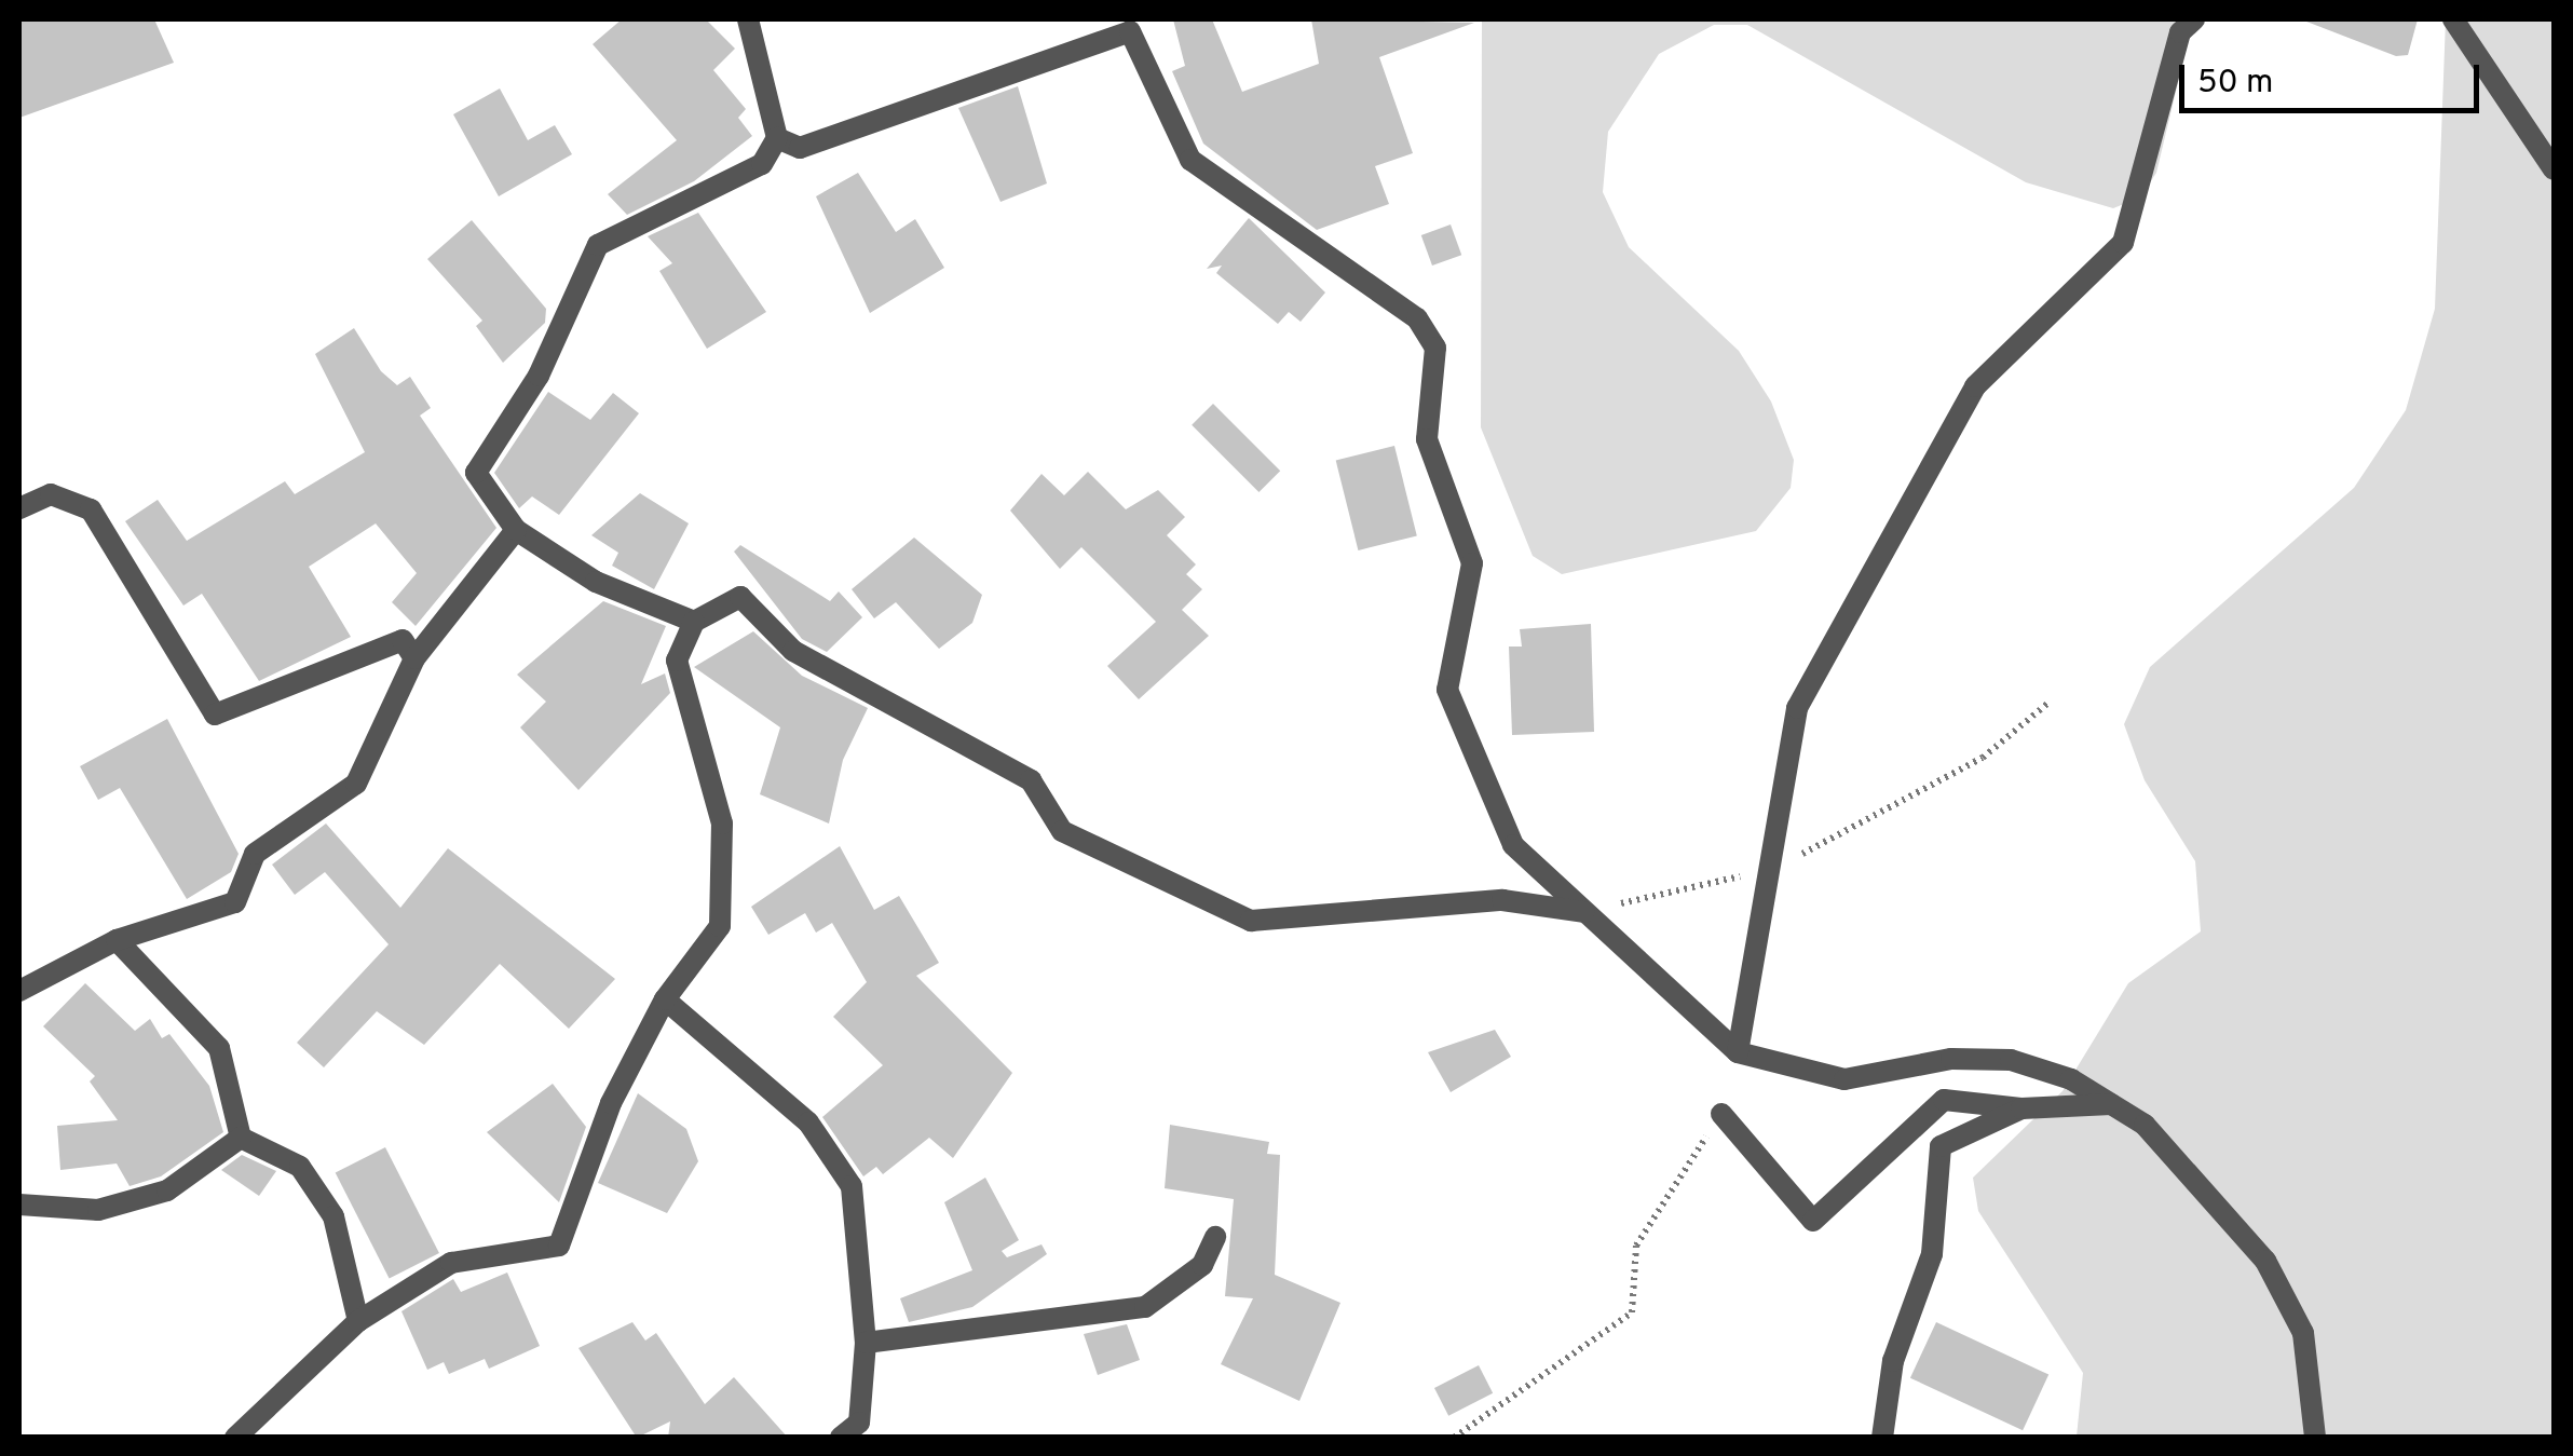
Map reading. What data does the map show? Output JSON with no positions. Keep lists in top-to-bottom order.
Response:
{
  "scale_bar": "50 m"
}
